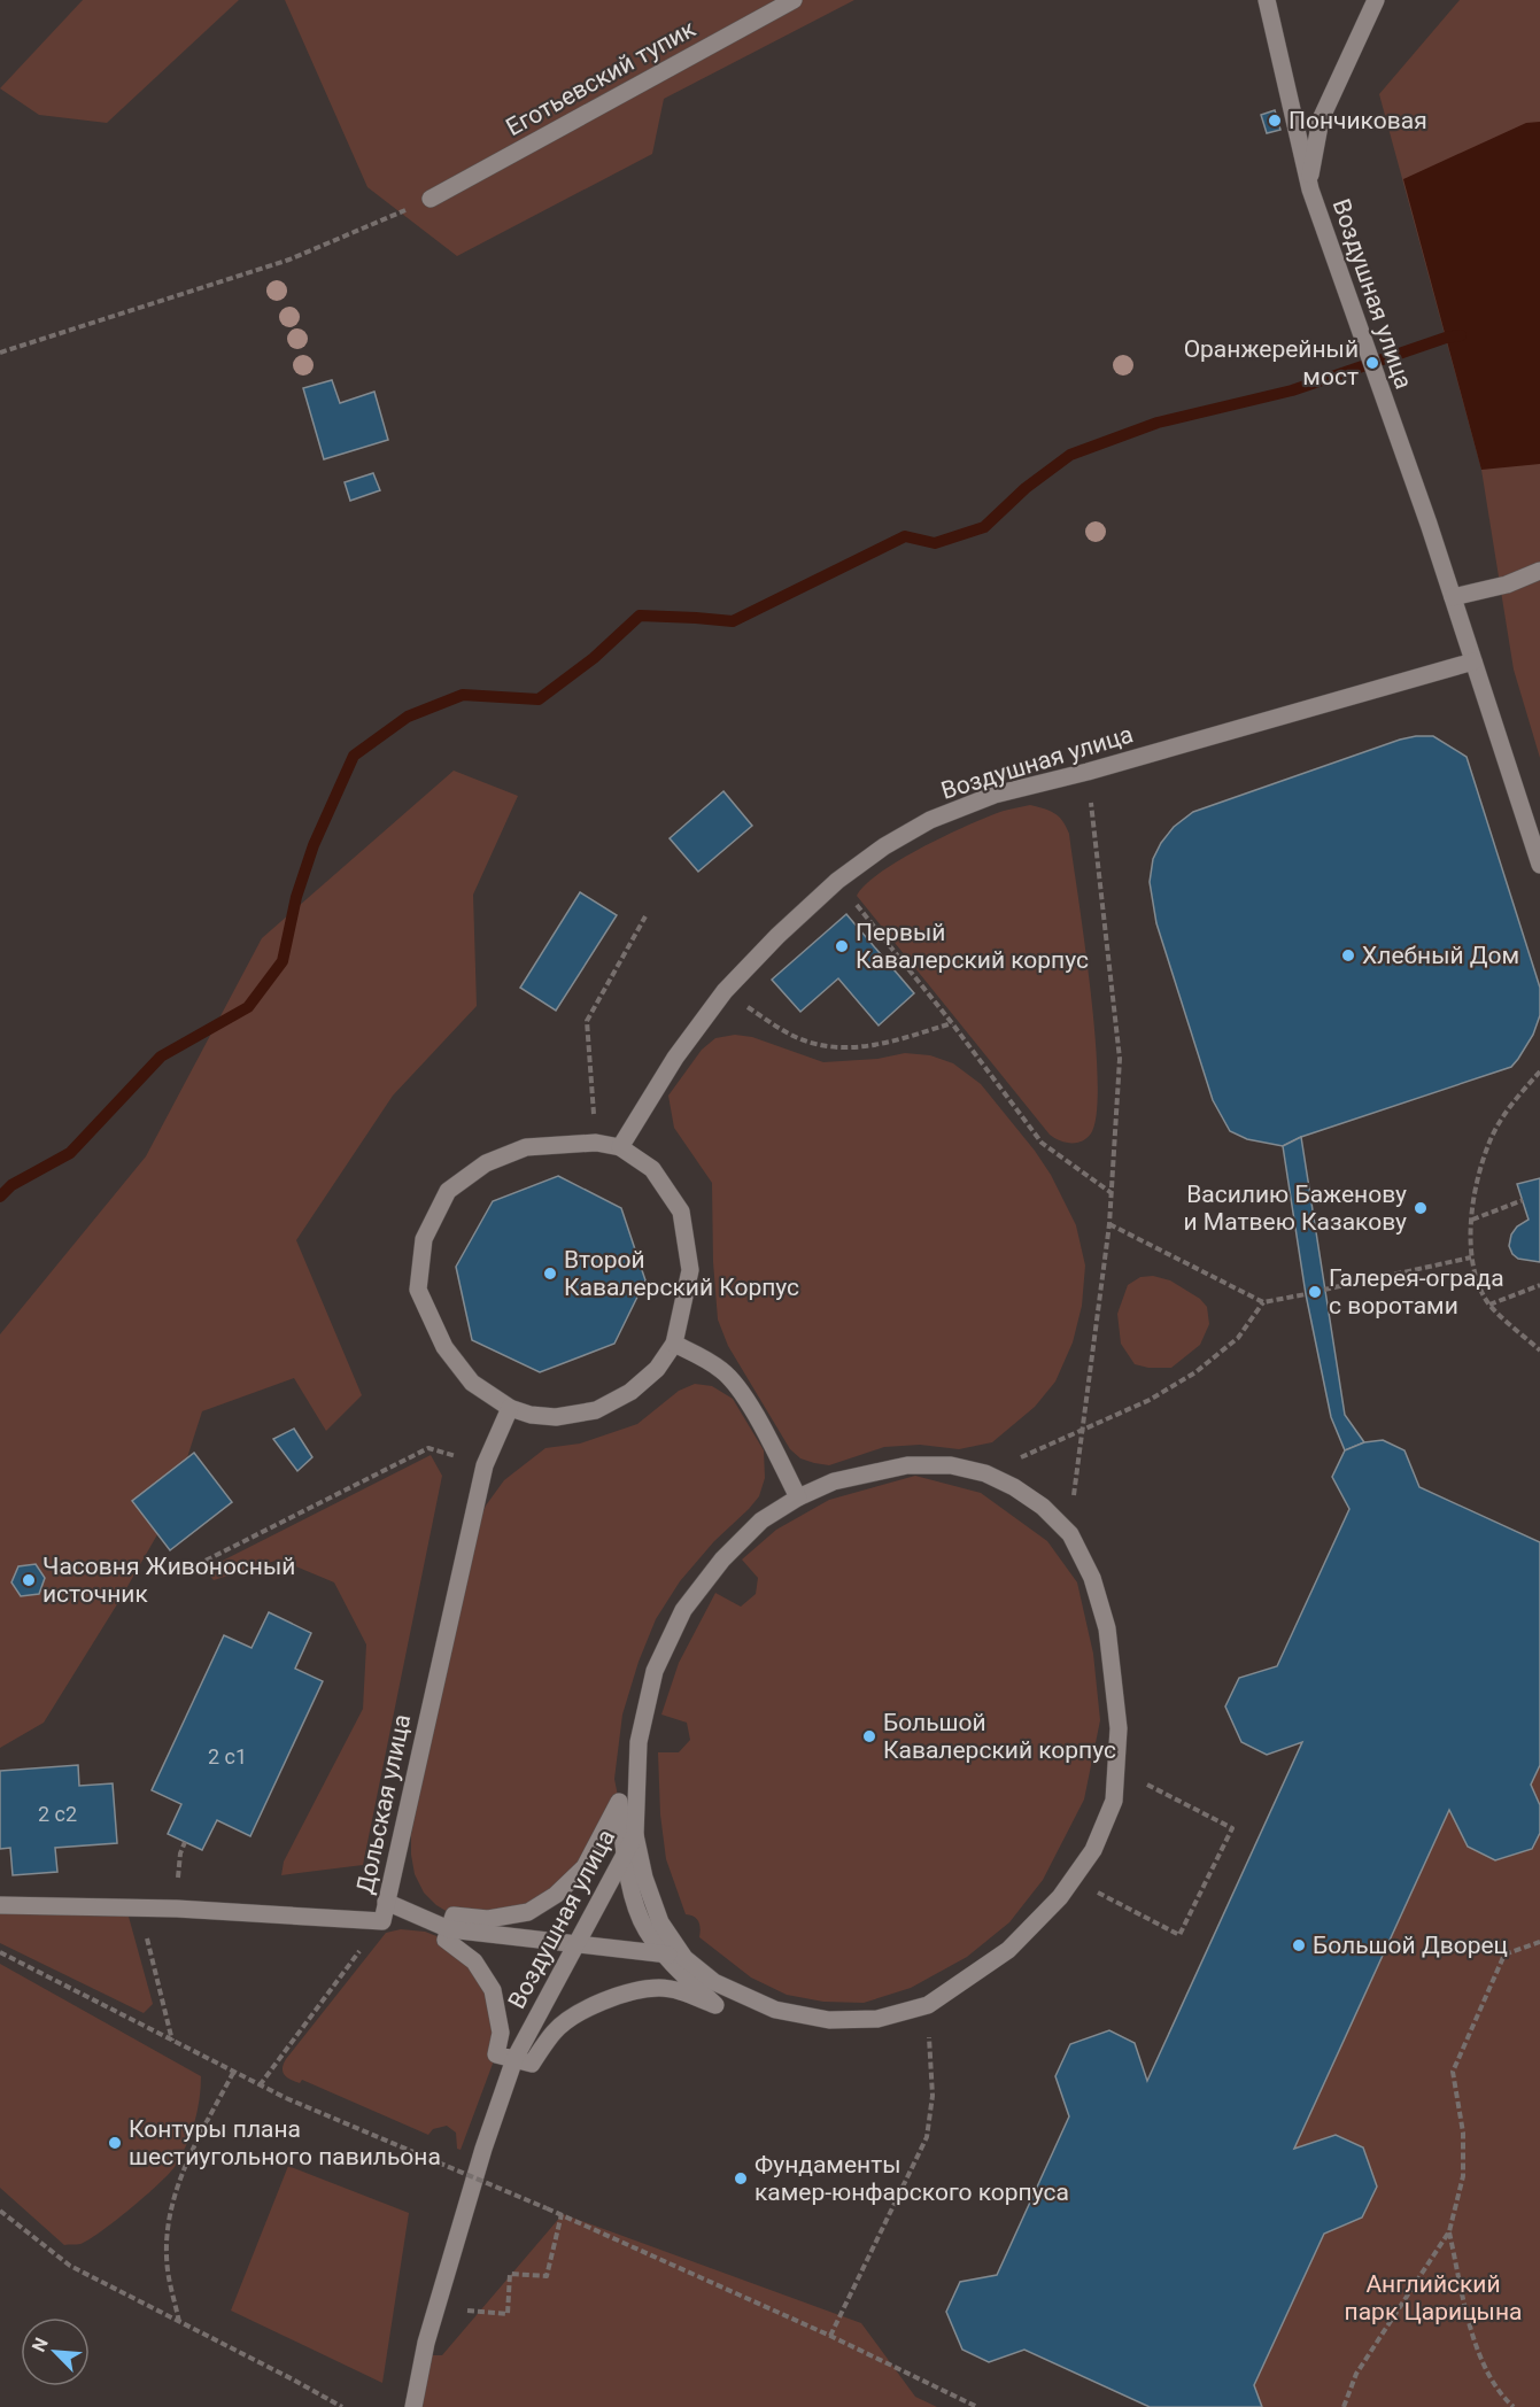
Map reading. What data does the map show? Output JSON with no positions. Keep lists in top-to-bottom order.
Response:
{
  "streets": {
    "street": ["Еготьевский тупик", "Воздушная улица", "Дольская улица"]
  },
  "parks": ["Английский парк Царицына"],
  "places": [
    "Пончиковая",
    "Оранжерейный мост",
    "Первый Кавалерский корпус",
    "Хлебный Дом",
    "Василию Баженову и Матвею Казакову",
    "Второй Кавалерский Корпус",
    "Галерея-ограда с воротами",
    "Часовня Живоносный источник",
    "Большой Кавалерский корпус",
    "Большой Дворец",
    "Контуры плана шестиугольного павильона",
    "Фундаменты камер-юнфарского корпуса"
  ],
  "house_numbers": ["2 с1", "2 с2"],
  "north": "top left"
}
